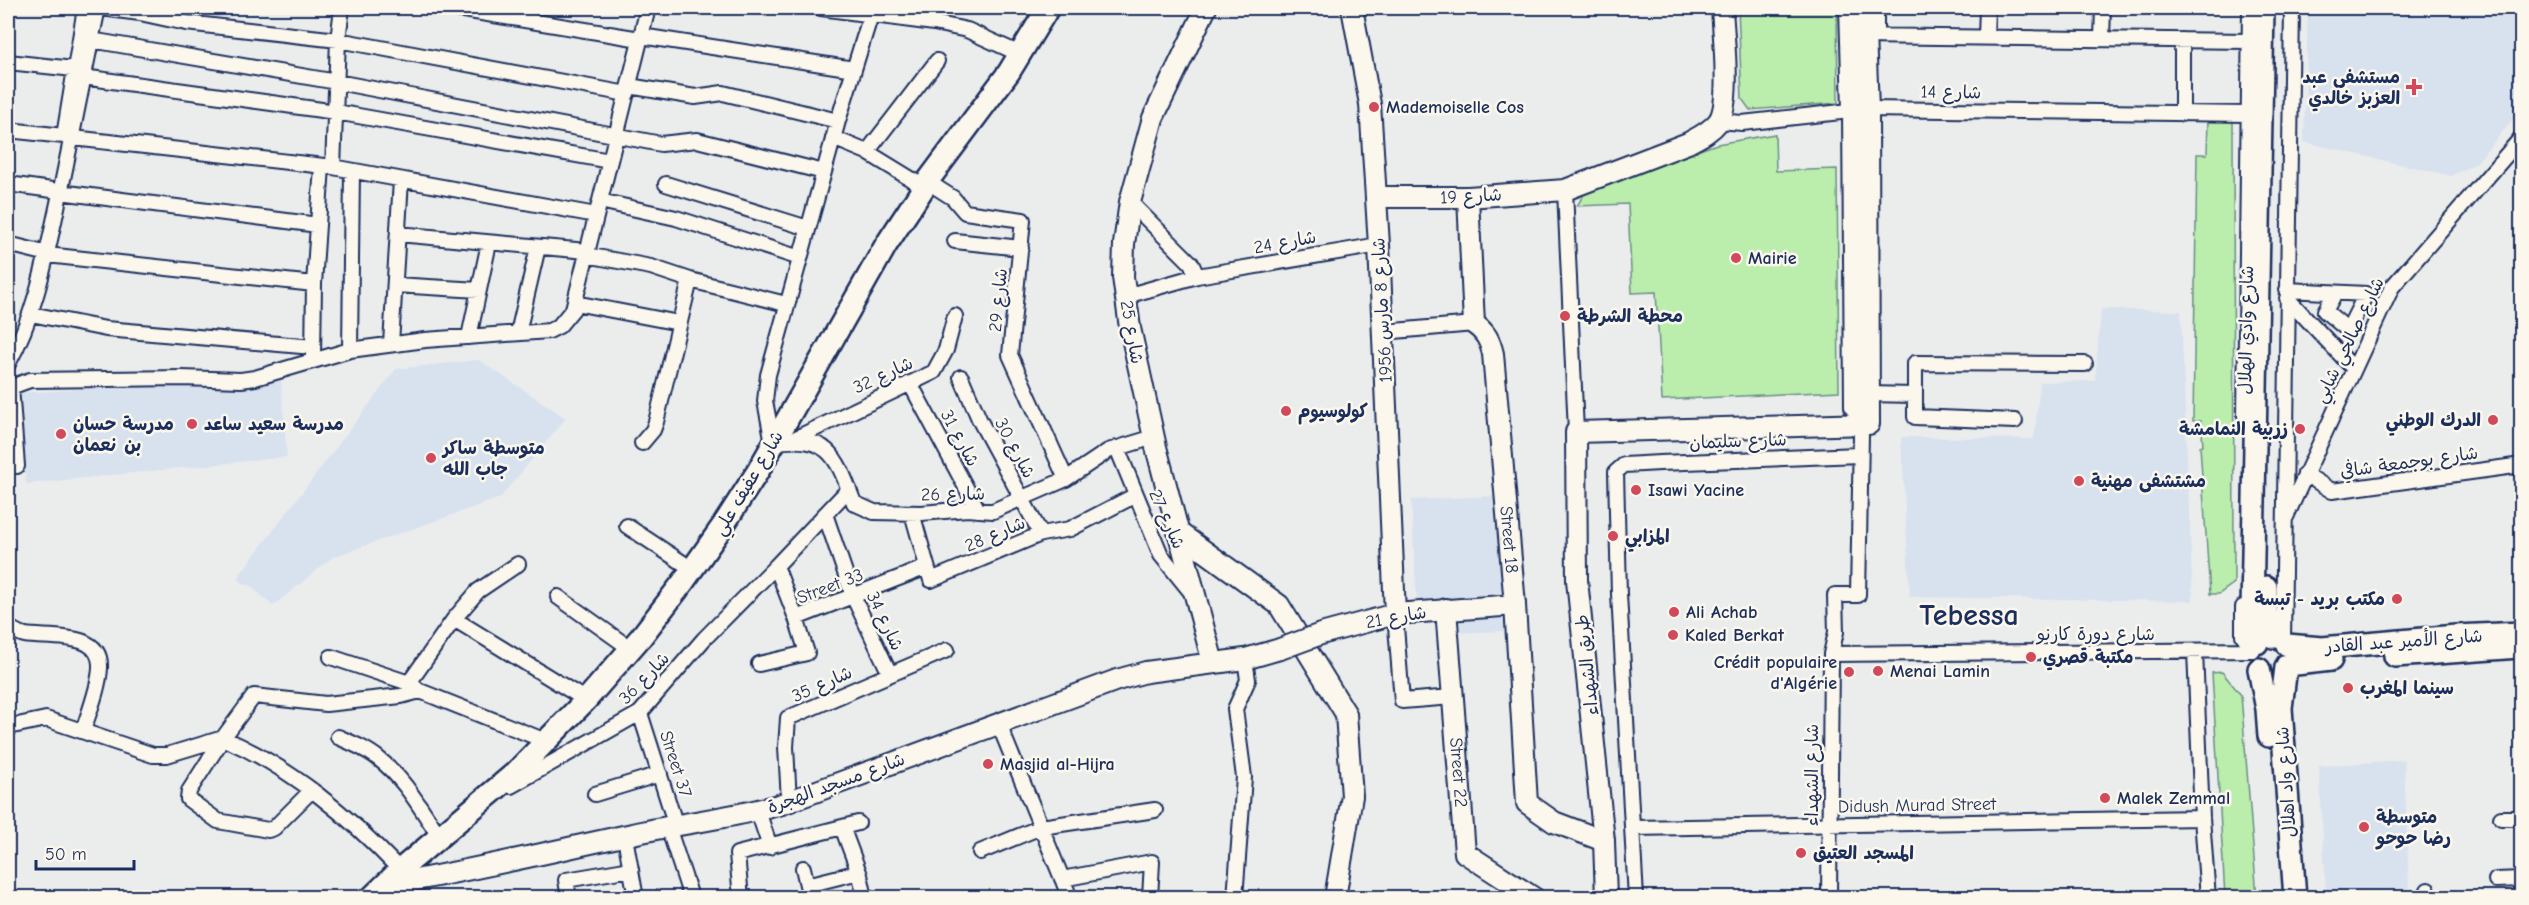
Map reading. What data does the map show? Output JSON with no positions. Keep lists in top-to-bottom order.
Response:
{
  "streets": {
    "main road": [
      "شارع وادي الهلال",
      "شارع عفيف علي",
      "شارع الأمير عبد القادر",
      "شارع واد اهلال"
    ],
    "street": [
      "شارع 14",
      "شارع 19",
      "شارع 24",
      "شارع 29",
      "شارع 8 مارس 1956",
      "شارع 25",
      "شارع صالحي شابي",
      "شارع 32",
      "شارع 31",
      "شارع سليمان",
      "شارع 30",
      "شارع بوجمعة شافي",
      "شارع 26",
      "شارع 27",
      "شارع 28",
      "Street 18",
      "Street 33",
      "شارع 21",
      "شارع 34",
      "شارع دورة كارنو",
      "طريق الشهداء",
      "شارع 36",
      "شارع 35",
      "Street 37",
      "Street 22",
      "شارع الشهداء",
      "شارع مسجد الهجرة",
      "Didush Murad Street"
    ]
  },
  "crossings": [
    ["شارع 14", "شارع 19"],
    ["شارع 14", "شارع وادي الهلال"],
    ["شارع 19", "شارع 8 مارس 1956"],
    ["شارع 19", "طريق الشهداء"],
    ["شارع 24", "شارع 8 مارس 1956"],
    ["شارع 24", "شارع 25"],
    ["شارع 29", "شارع عفيف علي"],
    ["شارع 29", "شارع 26"],
    ["شارع 8 مارس 1956", "شارع 21"],
    ["شارع وادي الهلال", "شارع دورة كارنو"],
    ["شارع وادي الهلال", "شارع الأمير عبد القادر"],
    ["شارع وادي الهلال", "شارع واد اهلال"],
    ["شارع 25", "شارع 26"],
    ["شارع 25", "شارع 27"],
    ["شارع 25", "شارع مسجد الهجرة"],
    ["شارع صالحي شابي", "شارع بوجمعة شافي"],
    ["شارع 32", "شارع 31"],
    ["شارع 32", "شارع عفيف علي"],
    ["شارع 32", "شارع 26"],
    ["شارع 31", "شارع 26"],
    ["شارع سليمان", "شارع الشهداء"],
    ["شارع سليمان", "Didush Murad Street"],
    ["شارع 30", "شارع 26"],
    ["شارع 30", "شارع 28"],
    ["شارع عفيف علي", "شارع 26"],
    ["شارع عفيف علي", "شارع 36"],
    ["شارع عفيف علي", "شارع مسجد الهجرة"],
    ["شارع 26", "شارع 27"],
    ["شارع 27", "شارع 28"],
    ["شارع 28", "Street 33"],
    ["Street 18", "شارع 21"],
    ["Street 18", "طريق الشهداء"],
    ["Street 33", "شارع 34"],
    ["Street 33", "شارع 36"],
    ["شارع 21", "Street 22"],
    ["شارع 21", "شارع مسجد الهجرة"],
    ["شارع 34", "شارع 35"],
    ["شارع دورة كارنو", "شارع الأمير عبد القادر"],
    ["شارع دورة كارنو", "شارع الشهداء"],
    ["شارع دورة كارنو", "شارع واد اهلال"],
    ["شارع الأمير عبد القادر", "شارع واد اهلال"],
    ["شارع 36", "Street 37"],
    ["شارع 35", "شارع مسجد الهجرة"],
    ["Street 37", "شارع مسجد الهجرة"],
    ["شارع الشهداء", "Didush Murad Street"]
  ],
  "districts": ["Tebessa"],
  "places": {
    "health": ["مستشفى عبد العزبز خالدي"],
    "other": [
      "Mademoiselle Cos",
      "Mairie",
      "محطة الشرطة",
      "كولوسيوم",
      "الدرك الوطني",
      "مدرسة سعيد ساعد",
      "زربية النمامشة",
      "مدرسة حسان بن نعمان",
      "متوسطة ساكر جاب الله",
      "مشتشفى مهنية",
      "Isawi Yacine",
      "المزابي",
      "مكتب بريد - تبسة",
      "Ali Achab",
      "Kaled Berkat",
      "مكتبة قصري",
      "Menai Lamin",
      "Crédit populaire d'Algérie",
      "سينما المغرب",
      "Masjid al-Hijra",
      "Malek Zemmal",
      "متوسطة رضا حوحو",
      "المسجد العتيق"
    ]
  },
  "scale_bar": "50 m"
}
